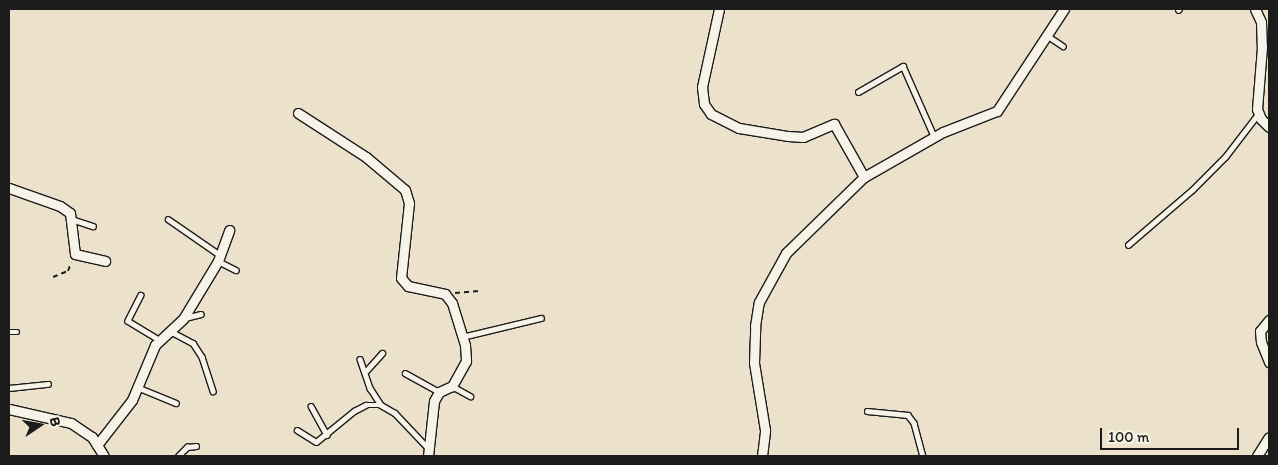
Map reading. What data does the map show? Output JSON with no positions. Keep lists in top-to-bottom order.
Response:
{
  "scale_bar": "100 m",
  "north": "right"
}
